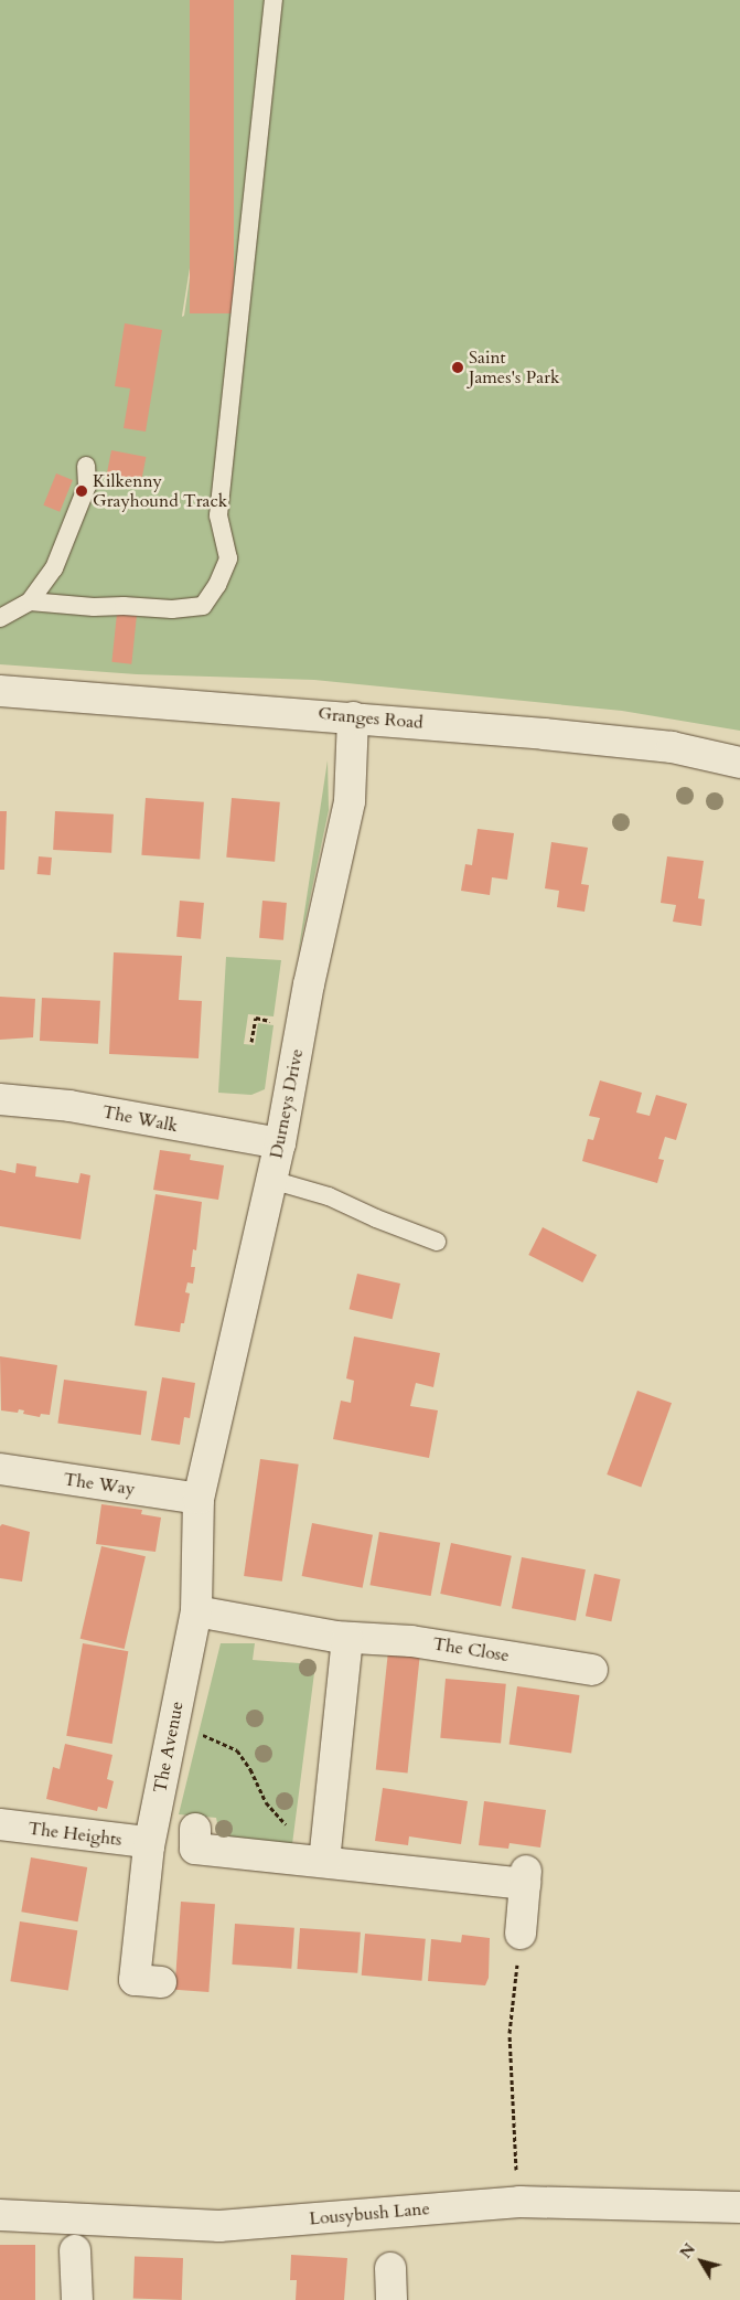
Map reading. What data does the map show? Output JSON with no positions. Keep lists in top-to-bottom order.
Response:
{
  "streets": {
    "street": [
      "Granges Road",
      "Durneys Drive",
      "The Walk",
      "The Way",
      "The Close",
      "The Avenue",
      "The Heights",
      "Lousybush Lane"
    ]
  },
  "crossings": [
    ["Granges Road", "Durneys Drive"],
    ["Durneys Drive", "The Walk"],
    ["Durneys Drive", "The Way"],
    ["Durneys Drive", "The Avenue"],
    ["The Way", "The Avenue"],
    ["The Close", "The Avenue"],
    ["The Avenue", "The Heights"]
  ],
  "places": ["Saint James's Park", "Kilkenny Grayhound Track"],
  "north": "top left"
}
